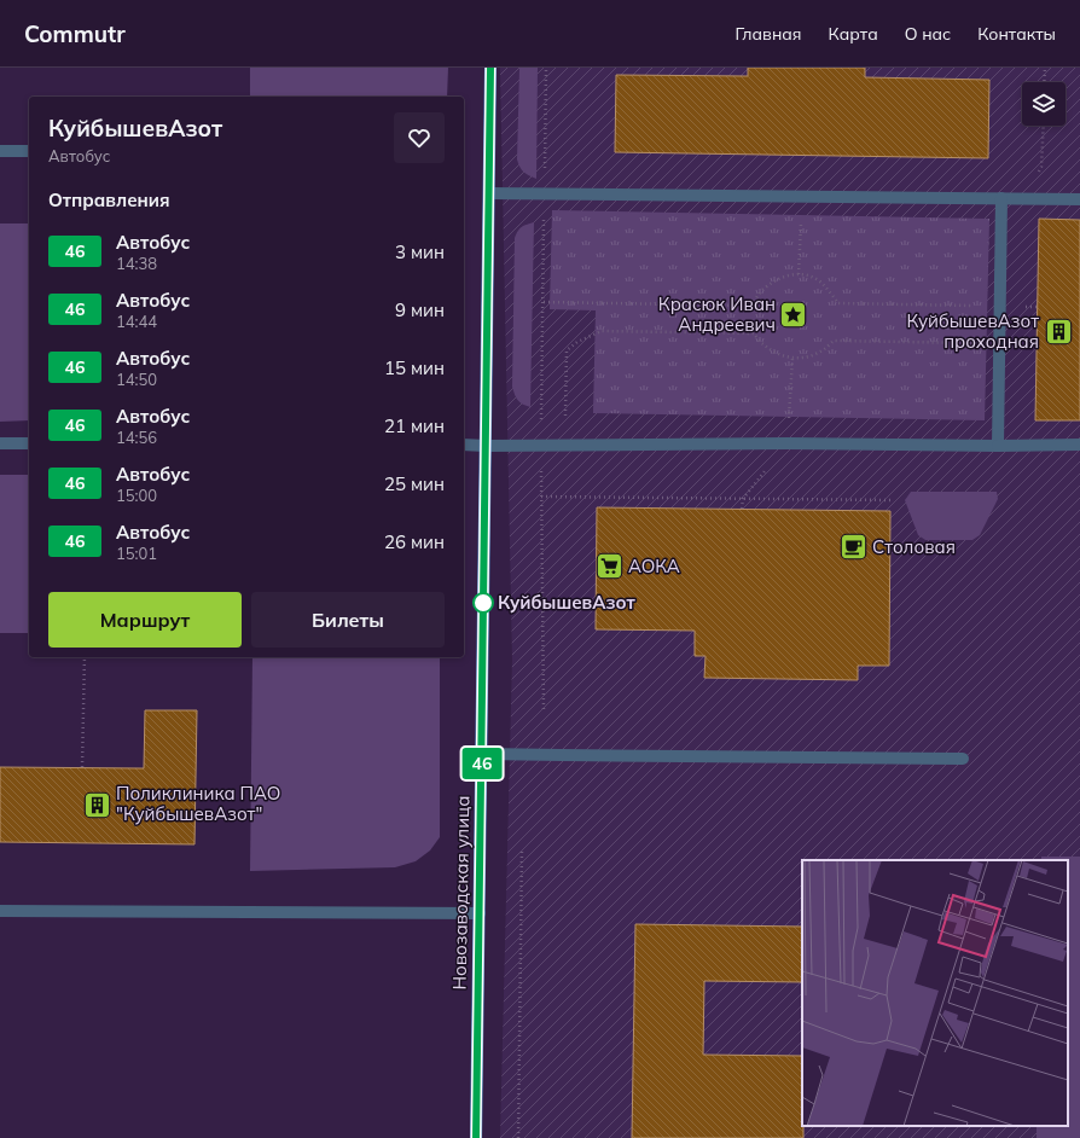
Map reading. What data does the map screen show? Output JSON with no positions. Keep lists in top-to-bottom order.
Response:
{
  "streets": {
    "main road": ["Новозаводская улица"]
  },
  "places": {
    "place": ["Красюк Иван Андреевич"],
    "building": ["КуйбышевАзот проходная", "Поликлиника ПАО \"КуйбышевАзот\""],
    "cafe": ["Столовая"],
    "supermarket": ["АОКА"],
    "other": ["КуйбышевАзот"]
  },
  "lines": ["bus line 46"],
  "page": {
    "header": "Commutr",
    "nav": [
      "Главная",
      "Карта",
      "О нас",
      "Контакты"
    ],
    "on_map": "46",
    "heading": [
      ["КуйбышевАзот", "Автобус"],
      "Отправления"
    ],
    "list": [
      {
        "mark": "46",
        "name": "Автобус",
        "note": "14:38",
        "value": "3 мин"
      },
      {
        "mark": "46",
        "name": "Автобус",
        "note": "14:44",
        "value": "9 мин"
      },
      {
        "mark": "46",
        "name": "Автобус",
        "note": "14:50",
        "value": "15 мин"
      },
      {
        "mark": "46",
        "name": "Автобус",
        "note": "14:56",
        "value": "21 мин"
      },
      {
        "mark": "46",
        "name": "Автобус",
        "note": "15:00",
        "value": "25 мин"
      },
      {
        "mark": "46",
        "name": "Автобус",
        "note": "15:01",
        "value": "26 мин"
      }
    ],
    "buttons": ["Маршрут", "Билеты"]
  }
}
